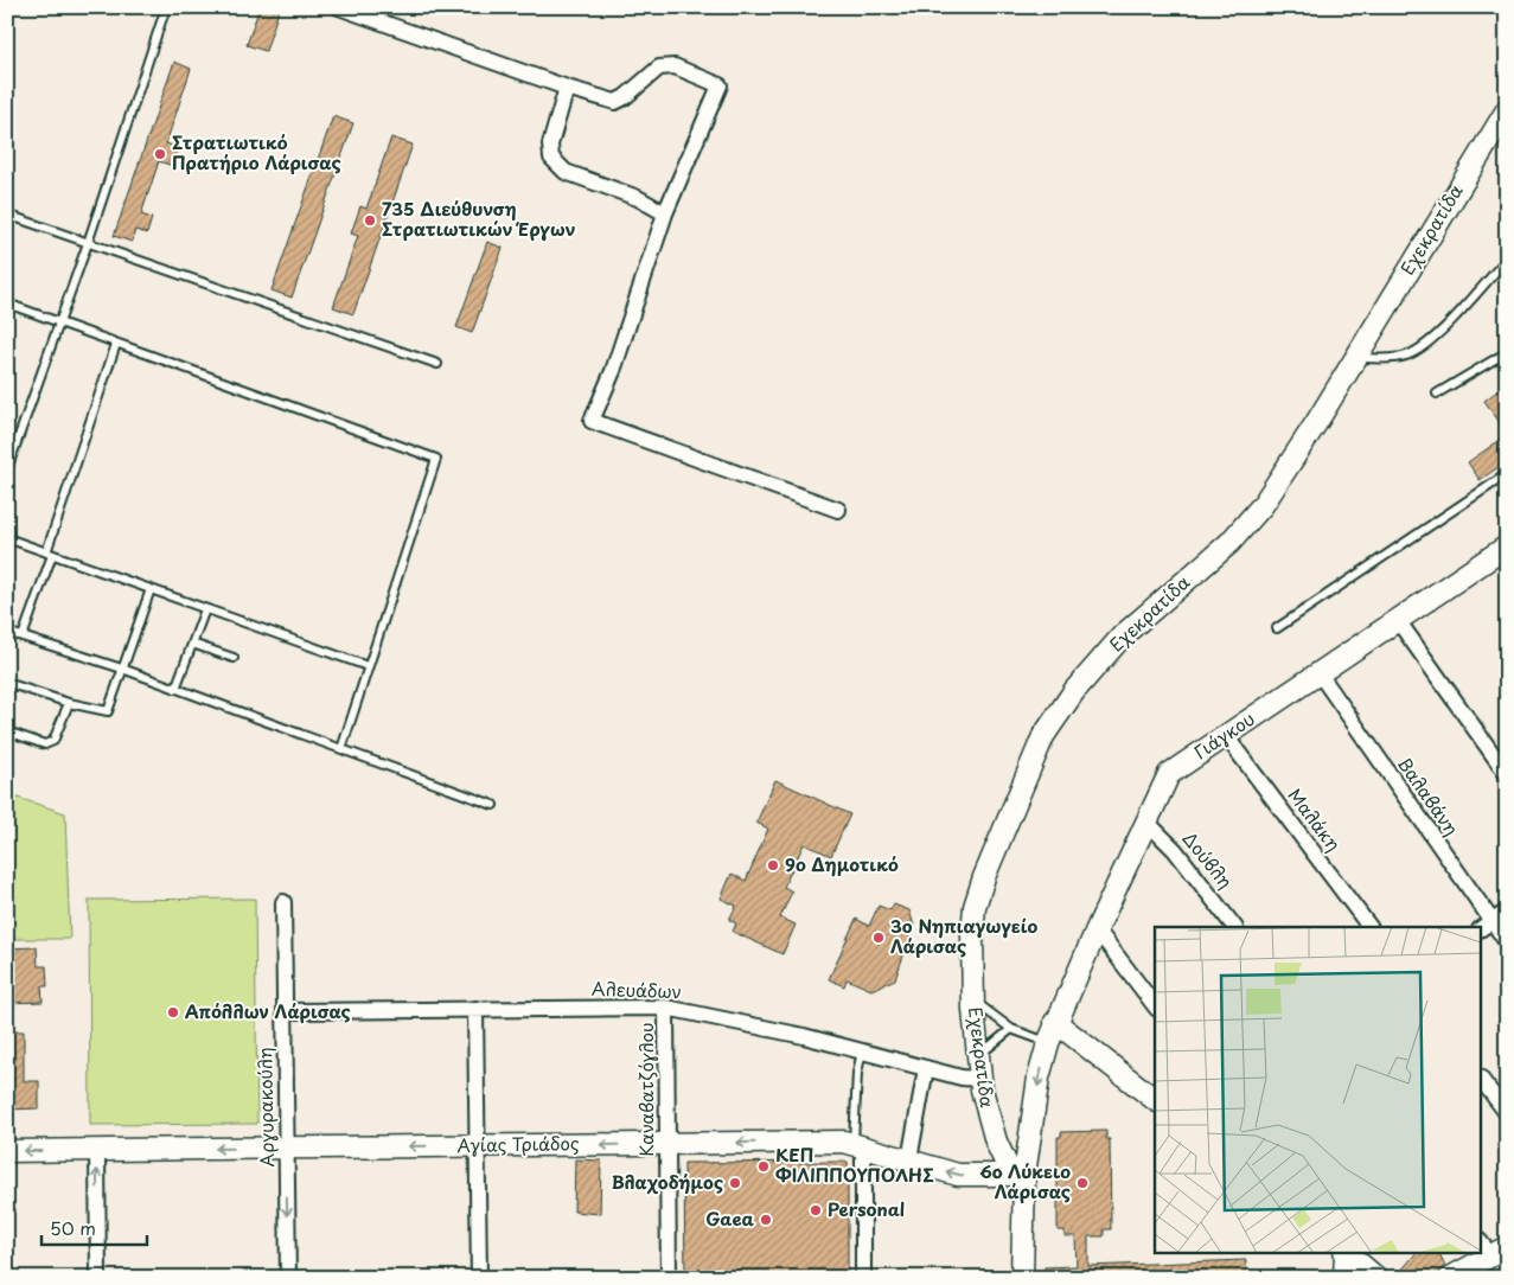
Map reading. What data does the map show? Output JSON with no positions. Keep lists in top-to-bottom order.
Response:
{
  "streets": {
    "street": [
      "Εχεκρατίδα",
      "Γιάγκου",
      "Βαλαβάνη",
      "Μαλάκη",
      "Δούβλη",
      "Αλευάδων",
      "Καναβατζόγλου",
      "Αργυρακούλη",
      "Αγίας Τριάδος"
    ]
  },
  "crossings": [
    ["Εχεκρατίδα", "Γιάγκου"],
    ["Εχεκρατίδα", "Αλευάδων"],
    ["Εχεκρατίδα", "Αγίας Τριάδος"],
    ["Γιάγκου", "Βαλαβάνη"],
    ["Γιάγκου", "Μαλάκη"],
    ["Γιάγκου", "Δούβλη"],
    ["Γιάγκου", "Αγίας Τριάδος"],
    ["Αλευάδων", "Καναβατζόγλου"],
    ["Αλευάδων", "Αργυρακούλη"],
    ["Καναβατζόγλου", "Αγίας Τριάδος"],
    ["Αργυρακούλη", "Αγίας Τριάδος"]
  ],
  "one_way": ["Αγίας Τριάδος"],
  "places": [
    "Στρατιωτικό Πρατήριο Λάρισας",
    "735 Διεύθυνση Στρατιωτικών Έργων",
    "9ο Δημοτικό",
    "3o Νηπιαγωγείο Λάρισας",
    "Απόλλων Λάρισας",
    "ΚΕΠ ΦΙΛΙΠΠΟΥΠΟΛΗΣ",
    "Βλαχοδήμος",
    "6ο Λύκειο Λάρισας",
    "Personal",
    "Gaea"
  ],
  "scale_bar": "50 m"
}
